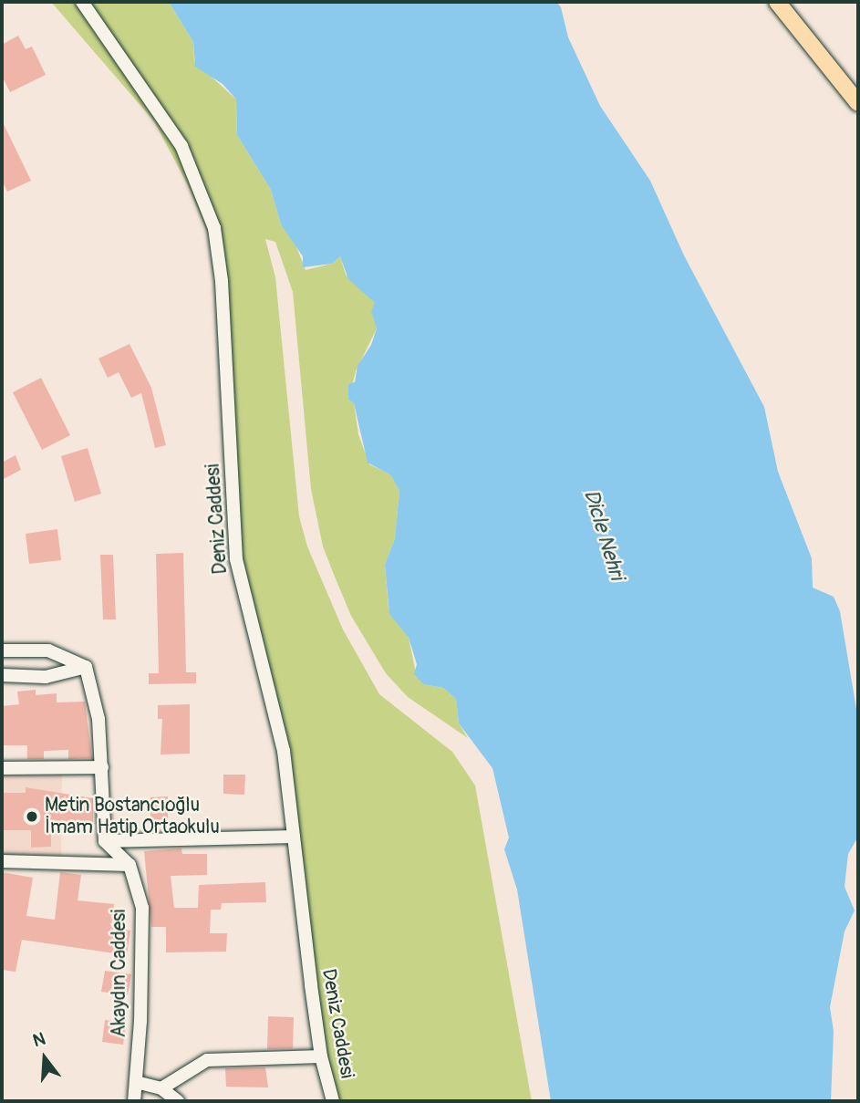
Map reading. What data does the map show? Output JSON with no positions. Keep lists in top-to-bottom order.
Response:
{
  "streets": {
    "street": ["Deniz Caddesi", "Akaydın Caddesi"]
  },
  "water": ["Dicle Nehri"],
  "places": ["Metin Bostancıoğlu İmam Hatip Ortaokulu"],
  "north": "top"
}
